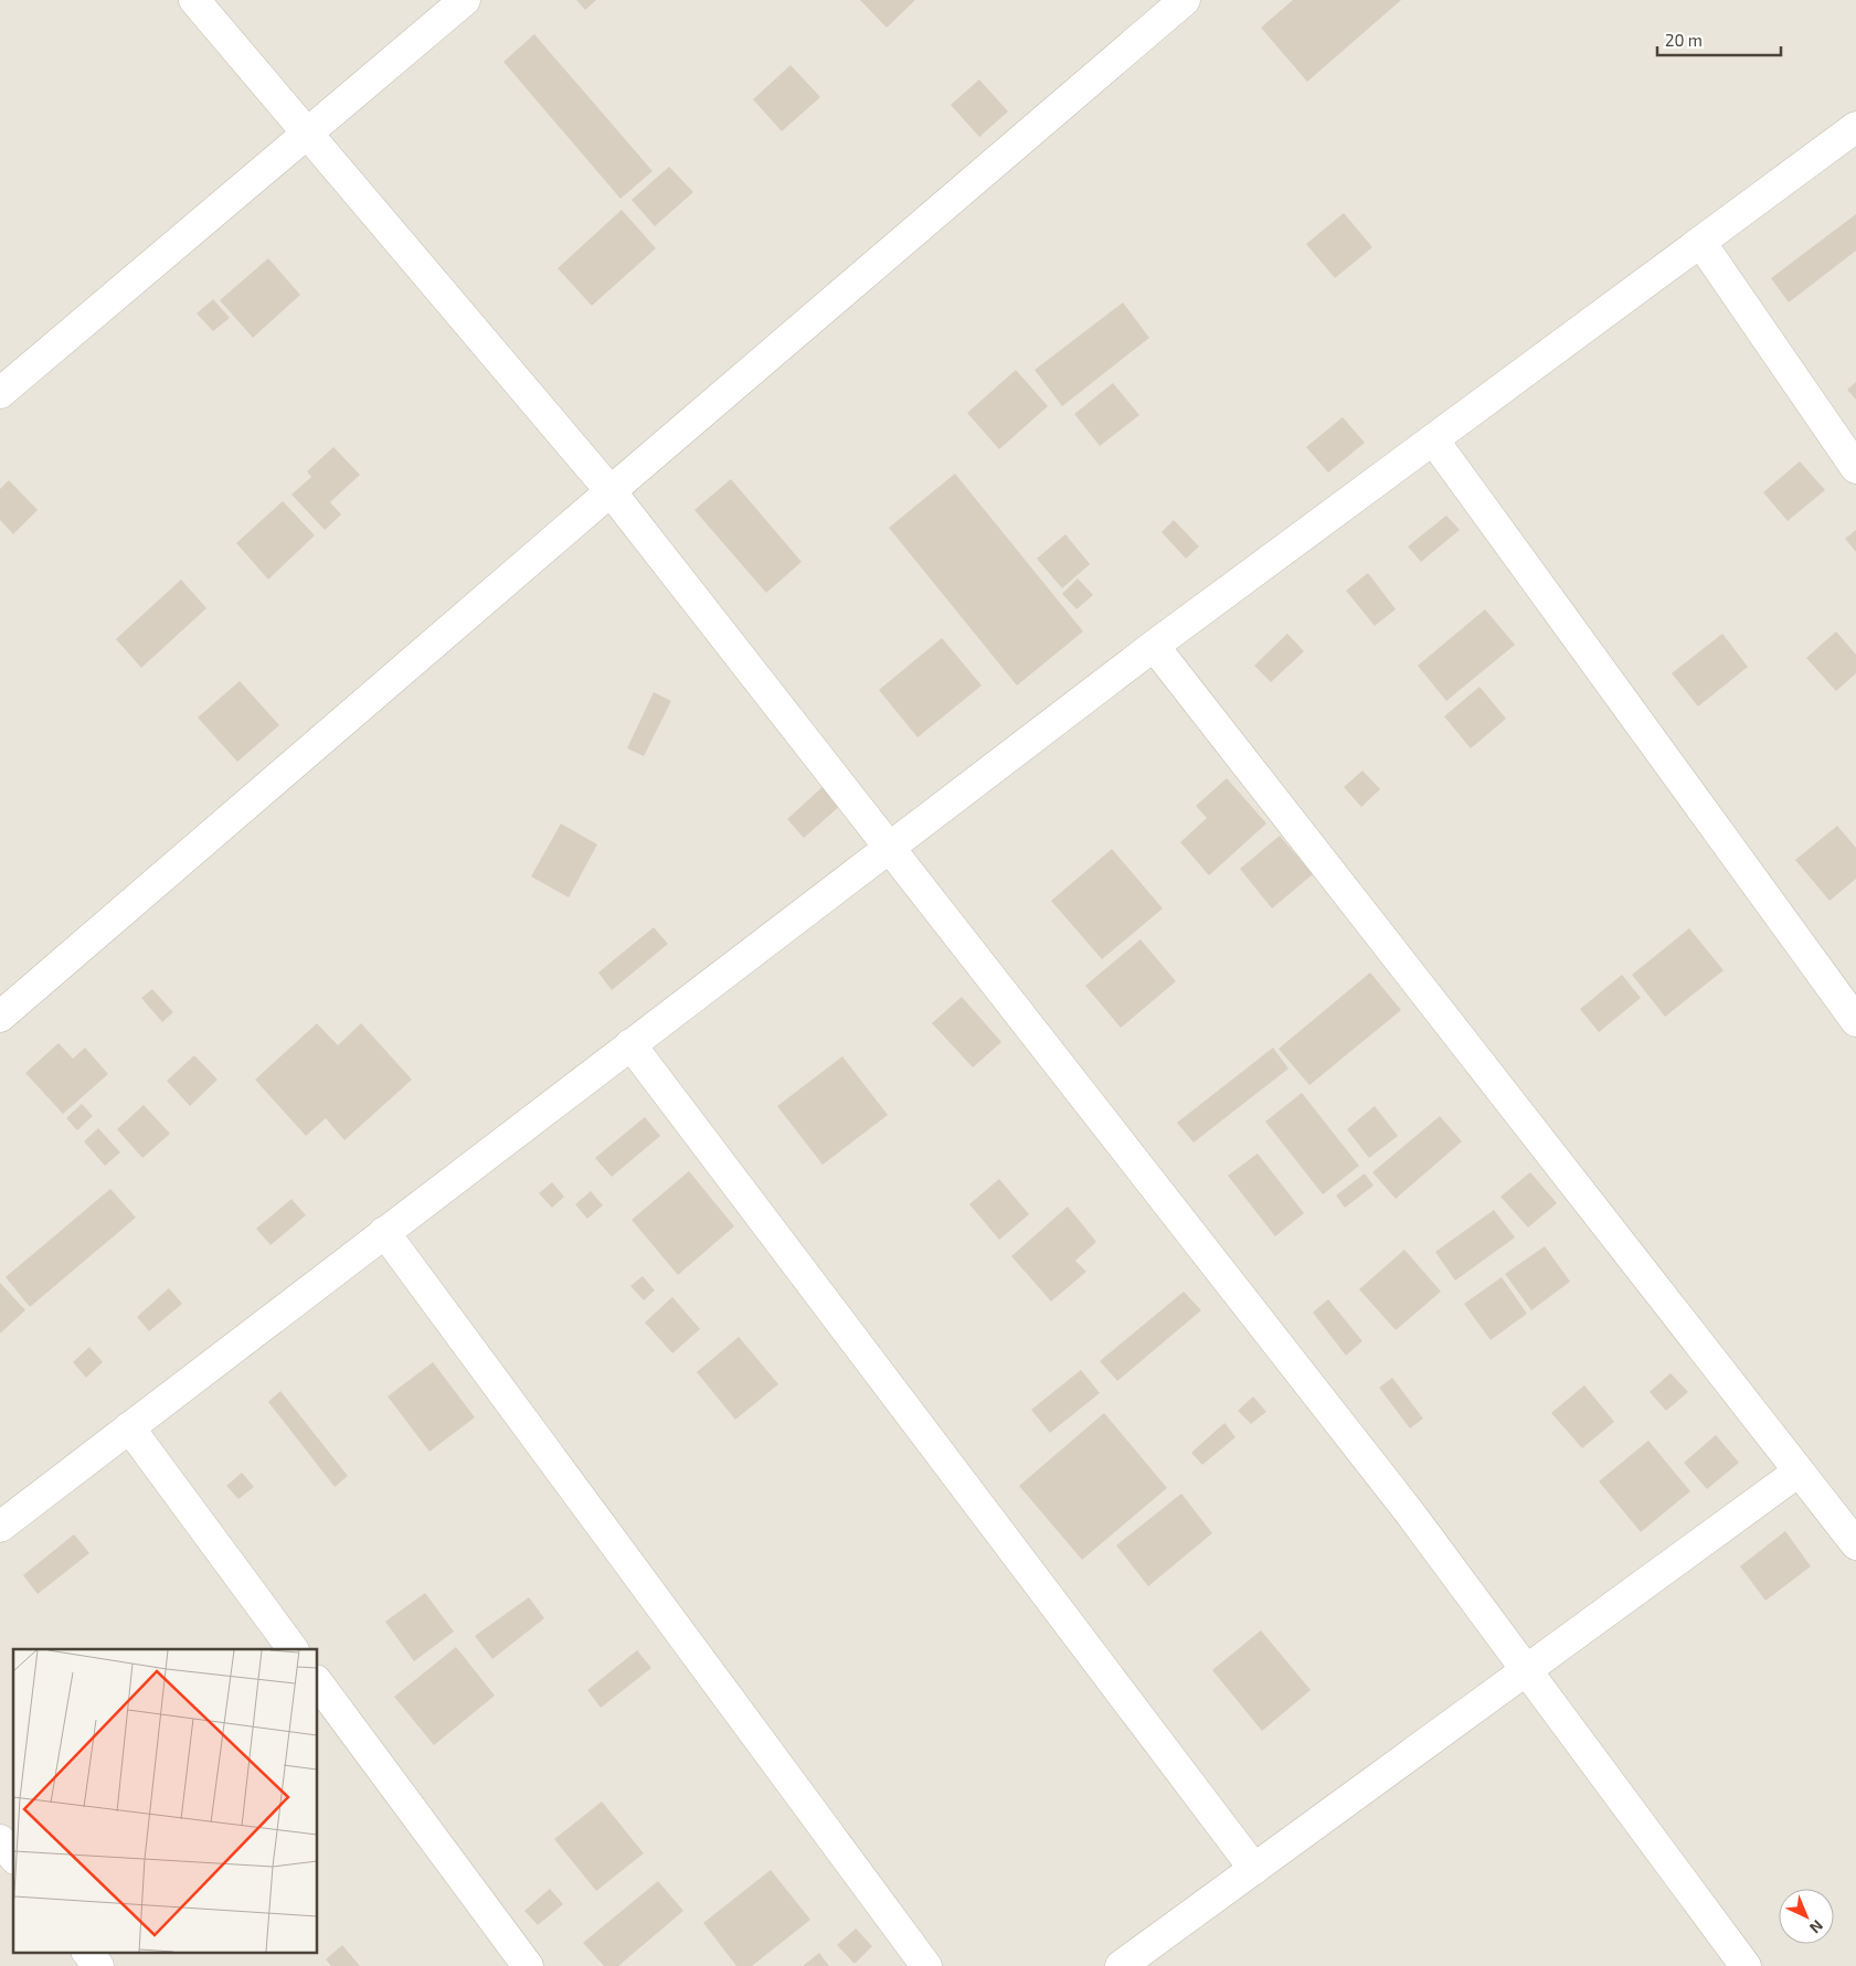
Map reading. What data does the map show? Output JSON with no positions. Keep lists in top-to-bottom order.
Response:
{
  "scale_bar": "20 m",
  "north": "bottom right"
}
